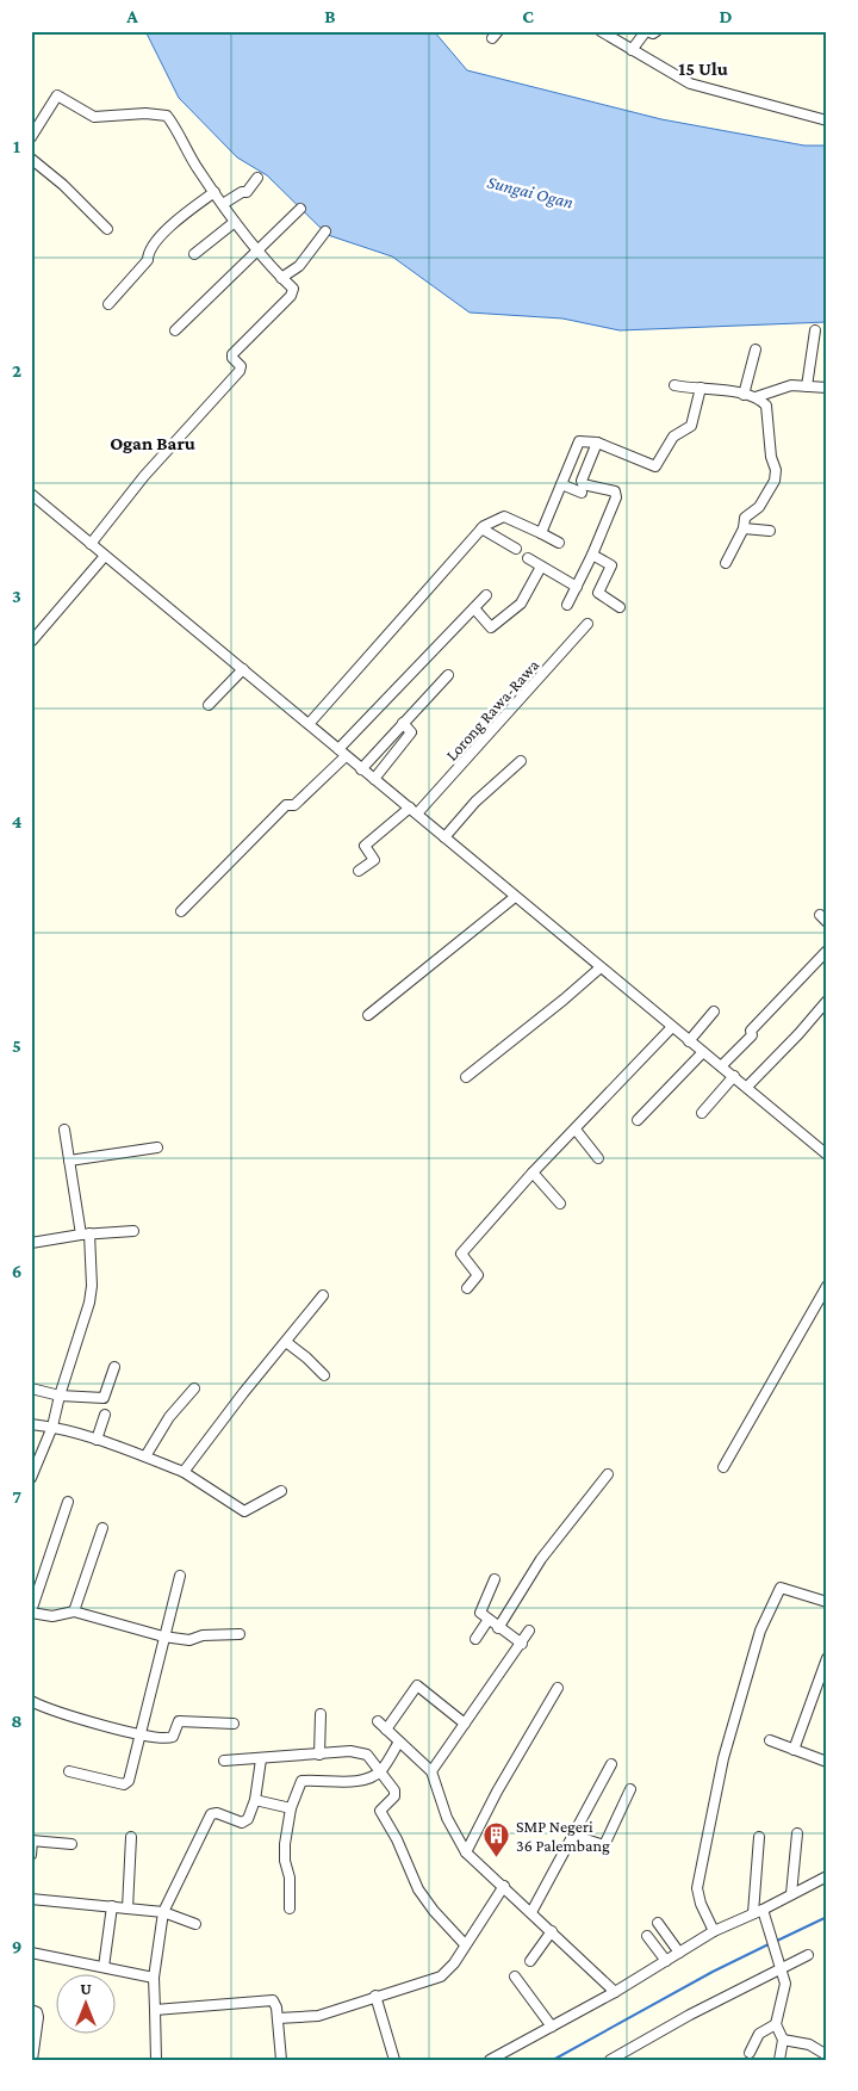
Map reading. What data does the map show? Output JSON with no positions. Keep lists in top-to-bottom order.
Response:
{
  "streets": {
    "street": ["Lorong Rawa-Rawa"]
  },
  "districts": ["15 Ulu", "Ogan Baru"],
  "water": ["Sungai Ogan"],
  "places": {
    "building": ["SMP Negeri 36 Palembang"]
  },
  "north": "top",
  "grid": {
    "columns": [
      "A",
      "B",
      "C",
      "D"
    ],
    "rows": [
      "1",
      "2",
      "3",
      "4",
      "5",
      "6",
      "7",
      "8",
      "9"
    ]
  }
}
